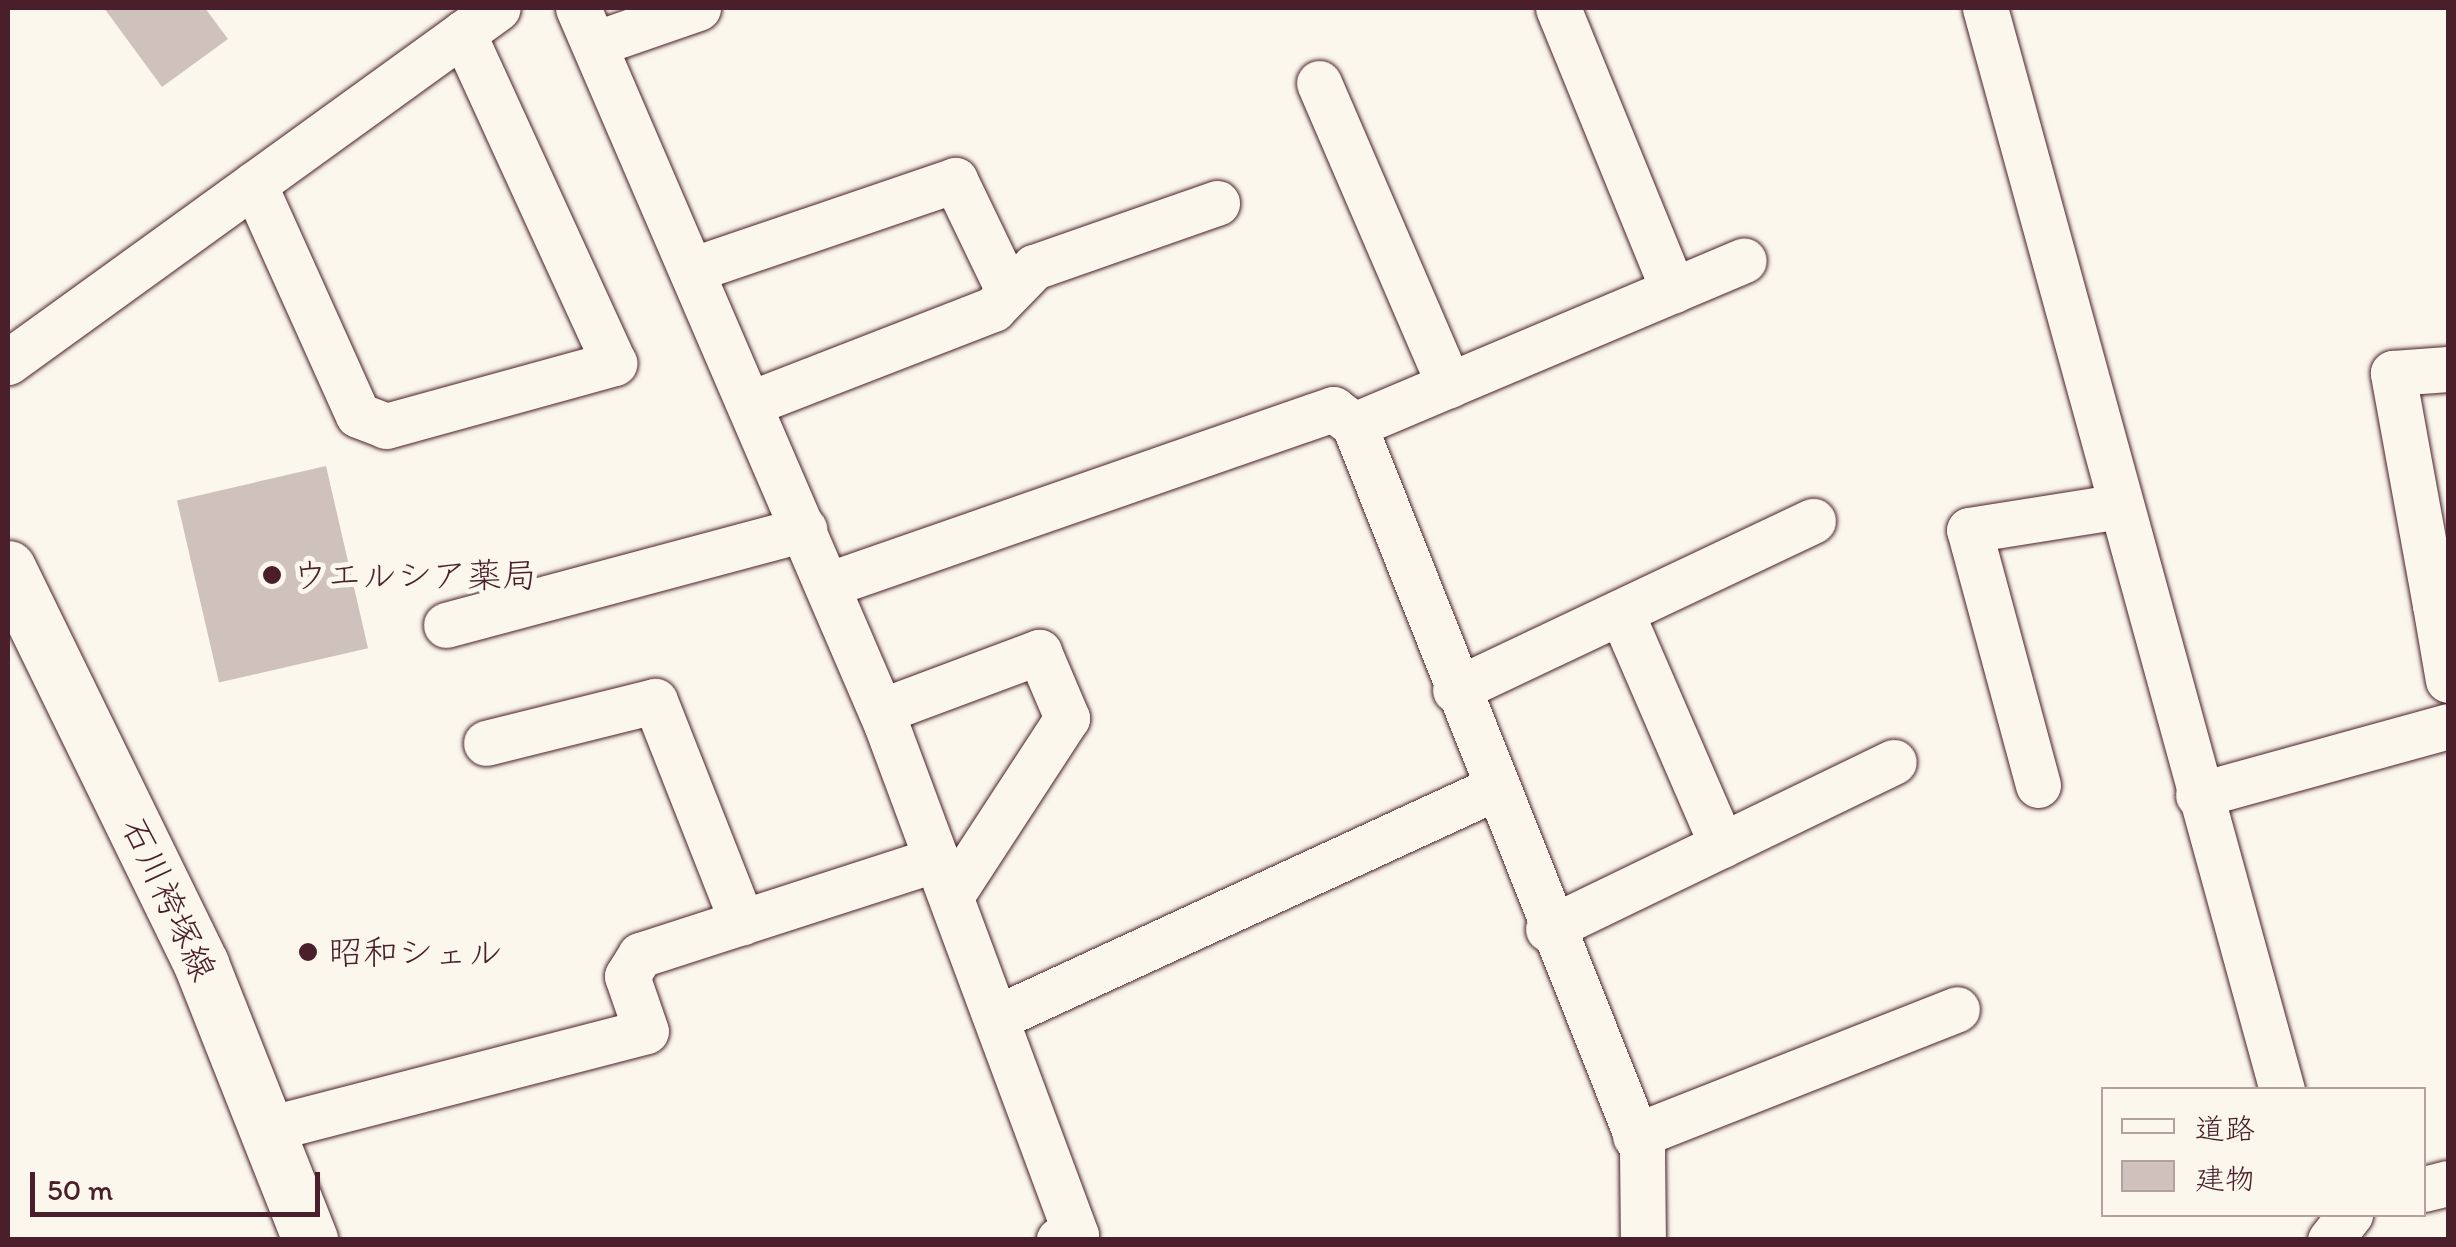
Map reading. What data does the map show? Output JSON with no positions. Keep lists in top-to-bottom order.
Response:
{
  "streets": {
    "main road": ["石川袴塚線"]
  },
  "places": ["ウエルシア薬局", "昭和シェル"],
  "legend": ["道路", "建物"],
  "scale_bar": "50 m"
}
